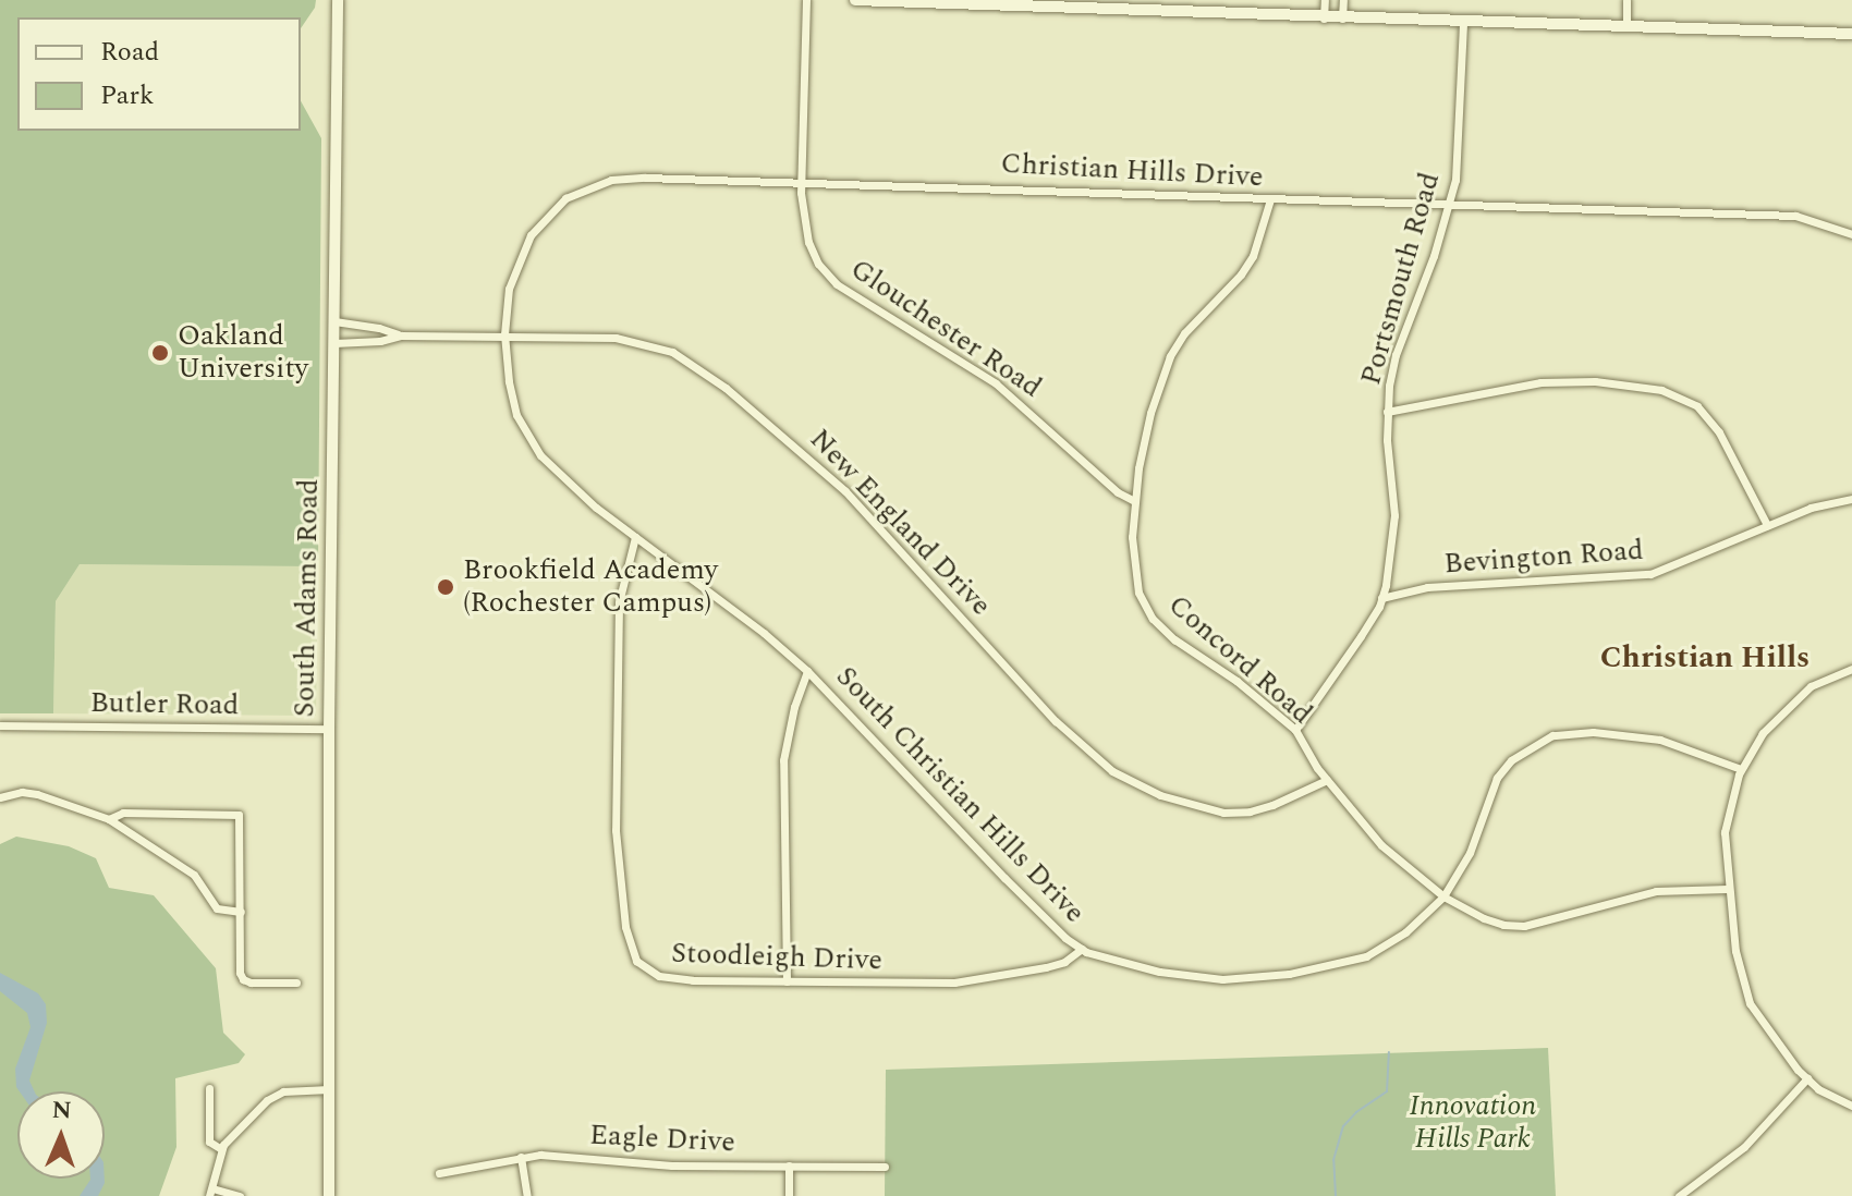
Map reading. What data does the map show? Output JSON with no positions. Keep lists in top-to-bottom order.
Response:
{
  "streets": {
    "main road": ["South Adams Road"],
    "street": [
      "Christian Hills Drive",
      "Portsmouth Road",
      "Glouchester Road",
      "New England Drive",
      "Bevington Road",
      "Concord Road",
      "Butler Road",
      "South Christian Hills Drive",
      "Stoodleigh Drive",
      "Eagle Drive"
    ]
  },
  "crossings": [
    ["Christian Hills Drive", "Portsmouth Road"],
    ["Christian Hills Drive", "Glouchester Road"],
    ["Christian Hills Drive", "New England Drive"],
    ["Christian Hills Drive", "Concord Road"],
    ["Christian Hills Drive", "South Christian Hills Drive"],
    ["Portsmouth Road", "Bevington Road"],
    ["Portsmouth Road", "Concord Road"],
    ["Glouchester Road", "Concord Road"],
    ["New England Drive", "South Adams Road"],
    ["New England Drive", "Concord Road"],
    ["New England Drive", "South Christian Hills Drive"],
    ["South Adams Road", "Butler Road"],
    ["Concord Road", "South Christian Hills Drive"],
    ["South Christian Hills Drive", "Stoodleigh Drive"]
  ],
  "districts": ["Christian Hills"],
  "parks": ["Innovation Hills Park"],
  "places": ["Oakland University", "Brookfield Academy (Rochester Campus)"],
  "legend": ["Road", "Park"],
  "north": "top"
}
